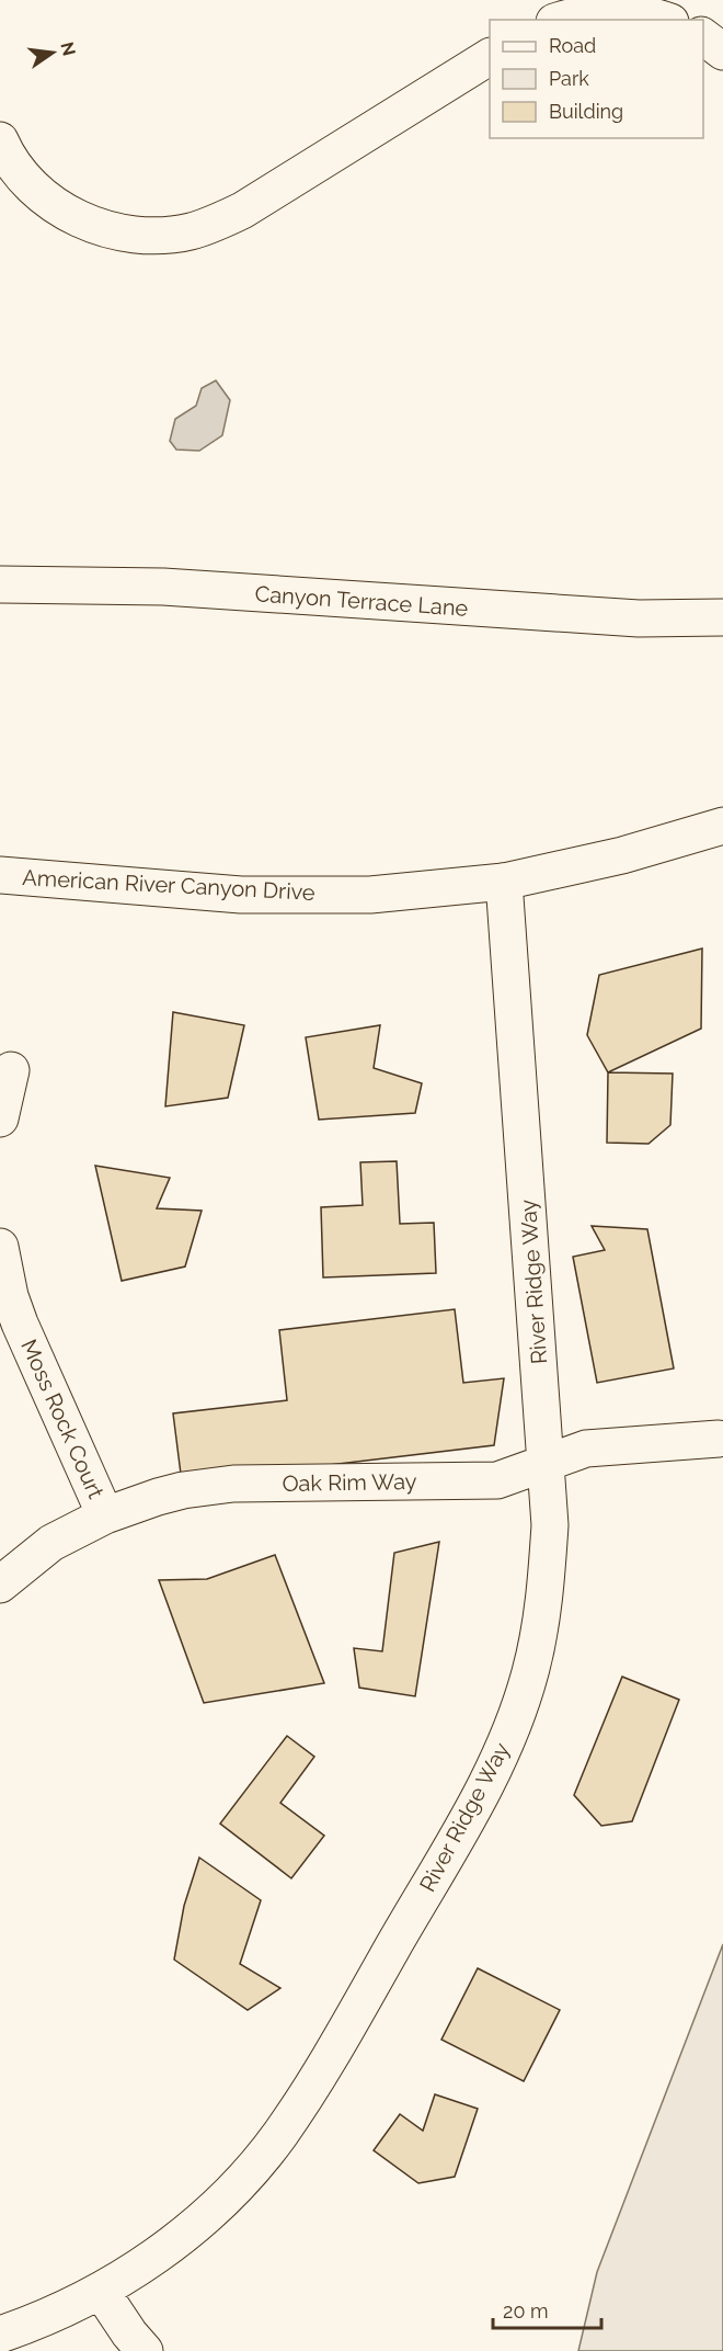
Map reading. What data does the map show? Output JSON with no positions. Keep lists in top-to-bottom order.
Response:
{
  "streets": {
    "street": [
      "Canyon Terrace Lane",
      "American River Canyon Drive",
      "River Ridge Way",
      "Moss Rock Court",
      "Oak Rim Way"
    ]
  },
  "crossings": [
    ["American River Canyon Drive", "River Ridge Way"],
    ["River Ridge Way", "Oak Rim Way"],
    ["Moss Rock Court", "Oak Rim Way"]
  ],
  "legend": ["Road", "Park", "Building"],
  "scale_bar": "20 m",
  "north": "right"
}
